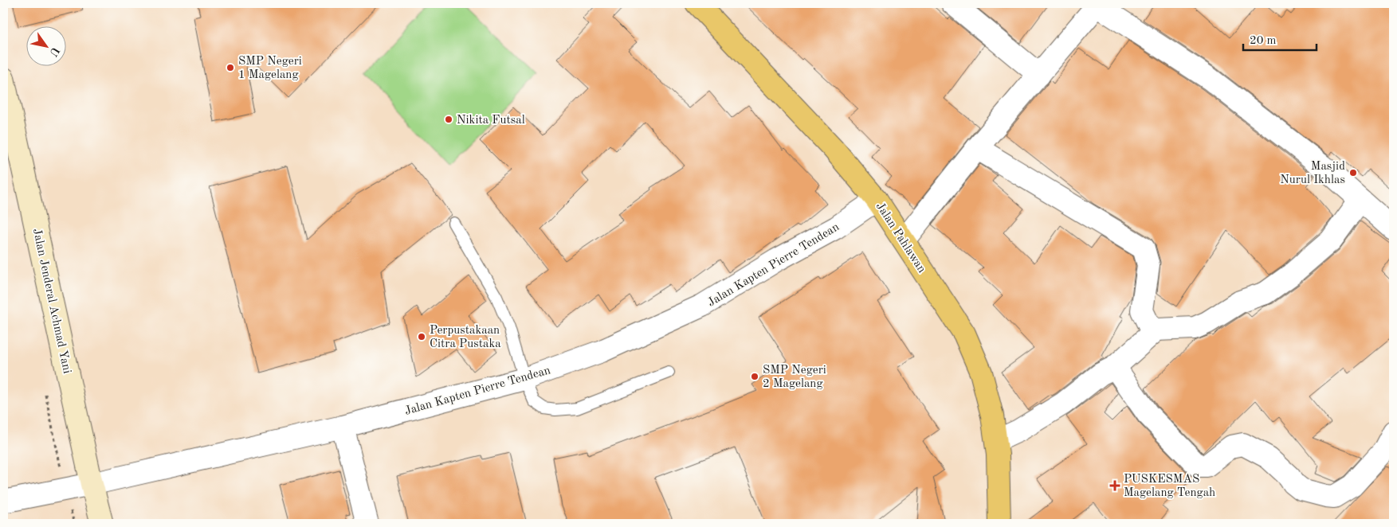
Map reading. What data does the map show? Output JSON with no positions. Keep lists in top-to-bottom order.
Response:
{
  "streets": {
    "main road": ["Jalan Pahlawan", "Jalan Jenderal Achmad Yani"],
    "street": ["Jalan Kapten Pierre Tendean"]
  },
  "crossings": [
    ["Jalan Pahlawan", "Jalan Kapten Pierre Tendean"],
    ["Jalan Kapten Pierre Tendean", "Jalan Jenderal Achmad Yani"]
  ],
  "places": {
    "other": [
      "SMP Negeri 1 Magelang",
      "Nikita Futsal",
      "Masjid Nurul Ikhlas",
      "Perpustakaan Citra Pustaka",
      "SMP Negeri 2 Magelang"
    ],
    "health": ["PUSKESMAS Magelang Tengah"]
  },
  "scale_bar": "20 m",
  "north": "bottom right"
}
